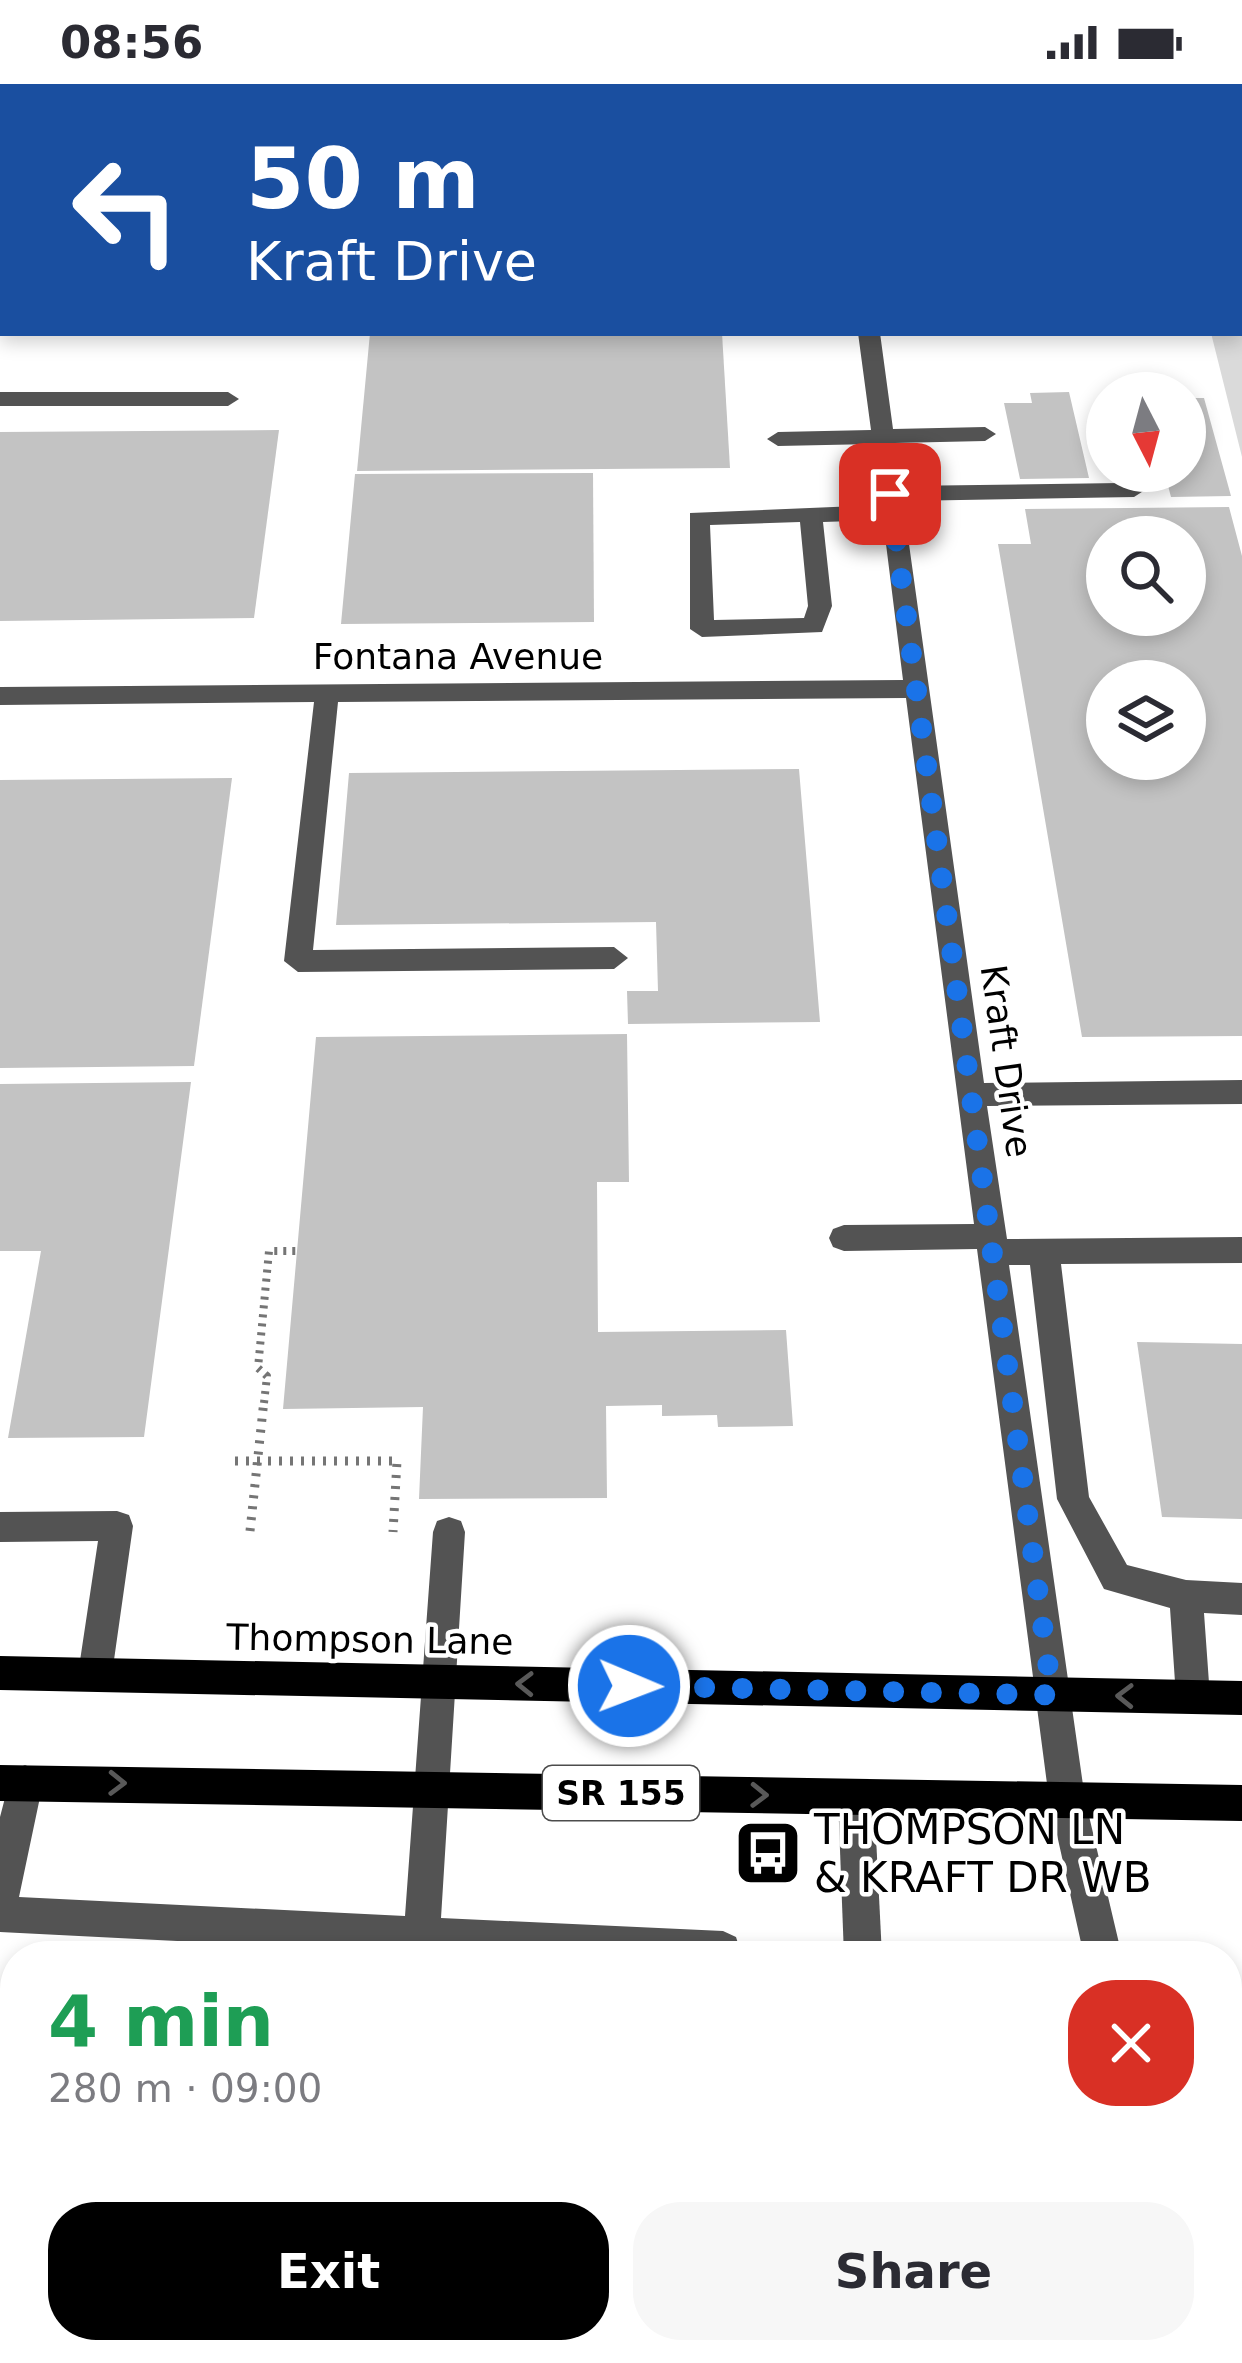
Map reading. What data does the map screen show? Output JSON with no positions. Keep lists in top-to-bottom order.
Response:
{
  "streets": {
    "main road": ["Thompson Lane", "SR 155"],
    "street": ["Fontana Avenue", "Kraft Drive"]
  },
  "crossings": [
    ["Fontana Avenue", "Kraft Drive"],
    ["Kraft Drive", "Thompson Lane"],
    ["Kraft Drive", "SR 155"]
  ],
  "places": {
    "bus stop": ["THOMPSON LN & KRAFT DR WB"]
  },
  "north": "bottom",
  "page": {
    "status": "08:56",
    "turn": ["50 m", "Kraft Drive"],
    "heading": ["4 min", "280 m · 09:00"],
    "buttons": ["Exit", "Share"]
  }
}
